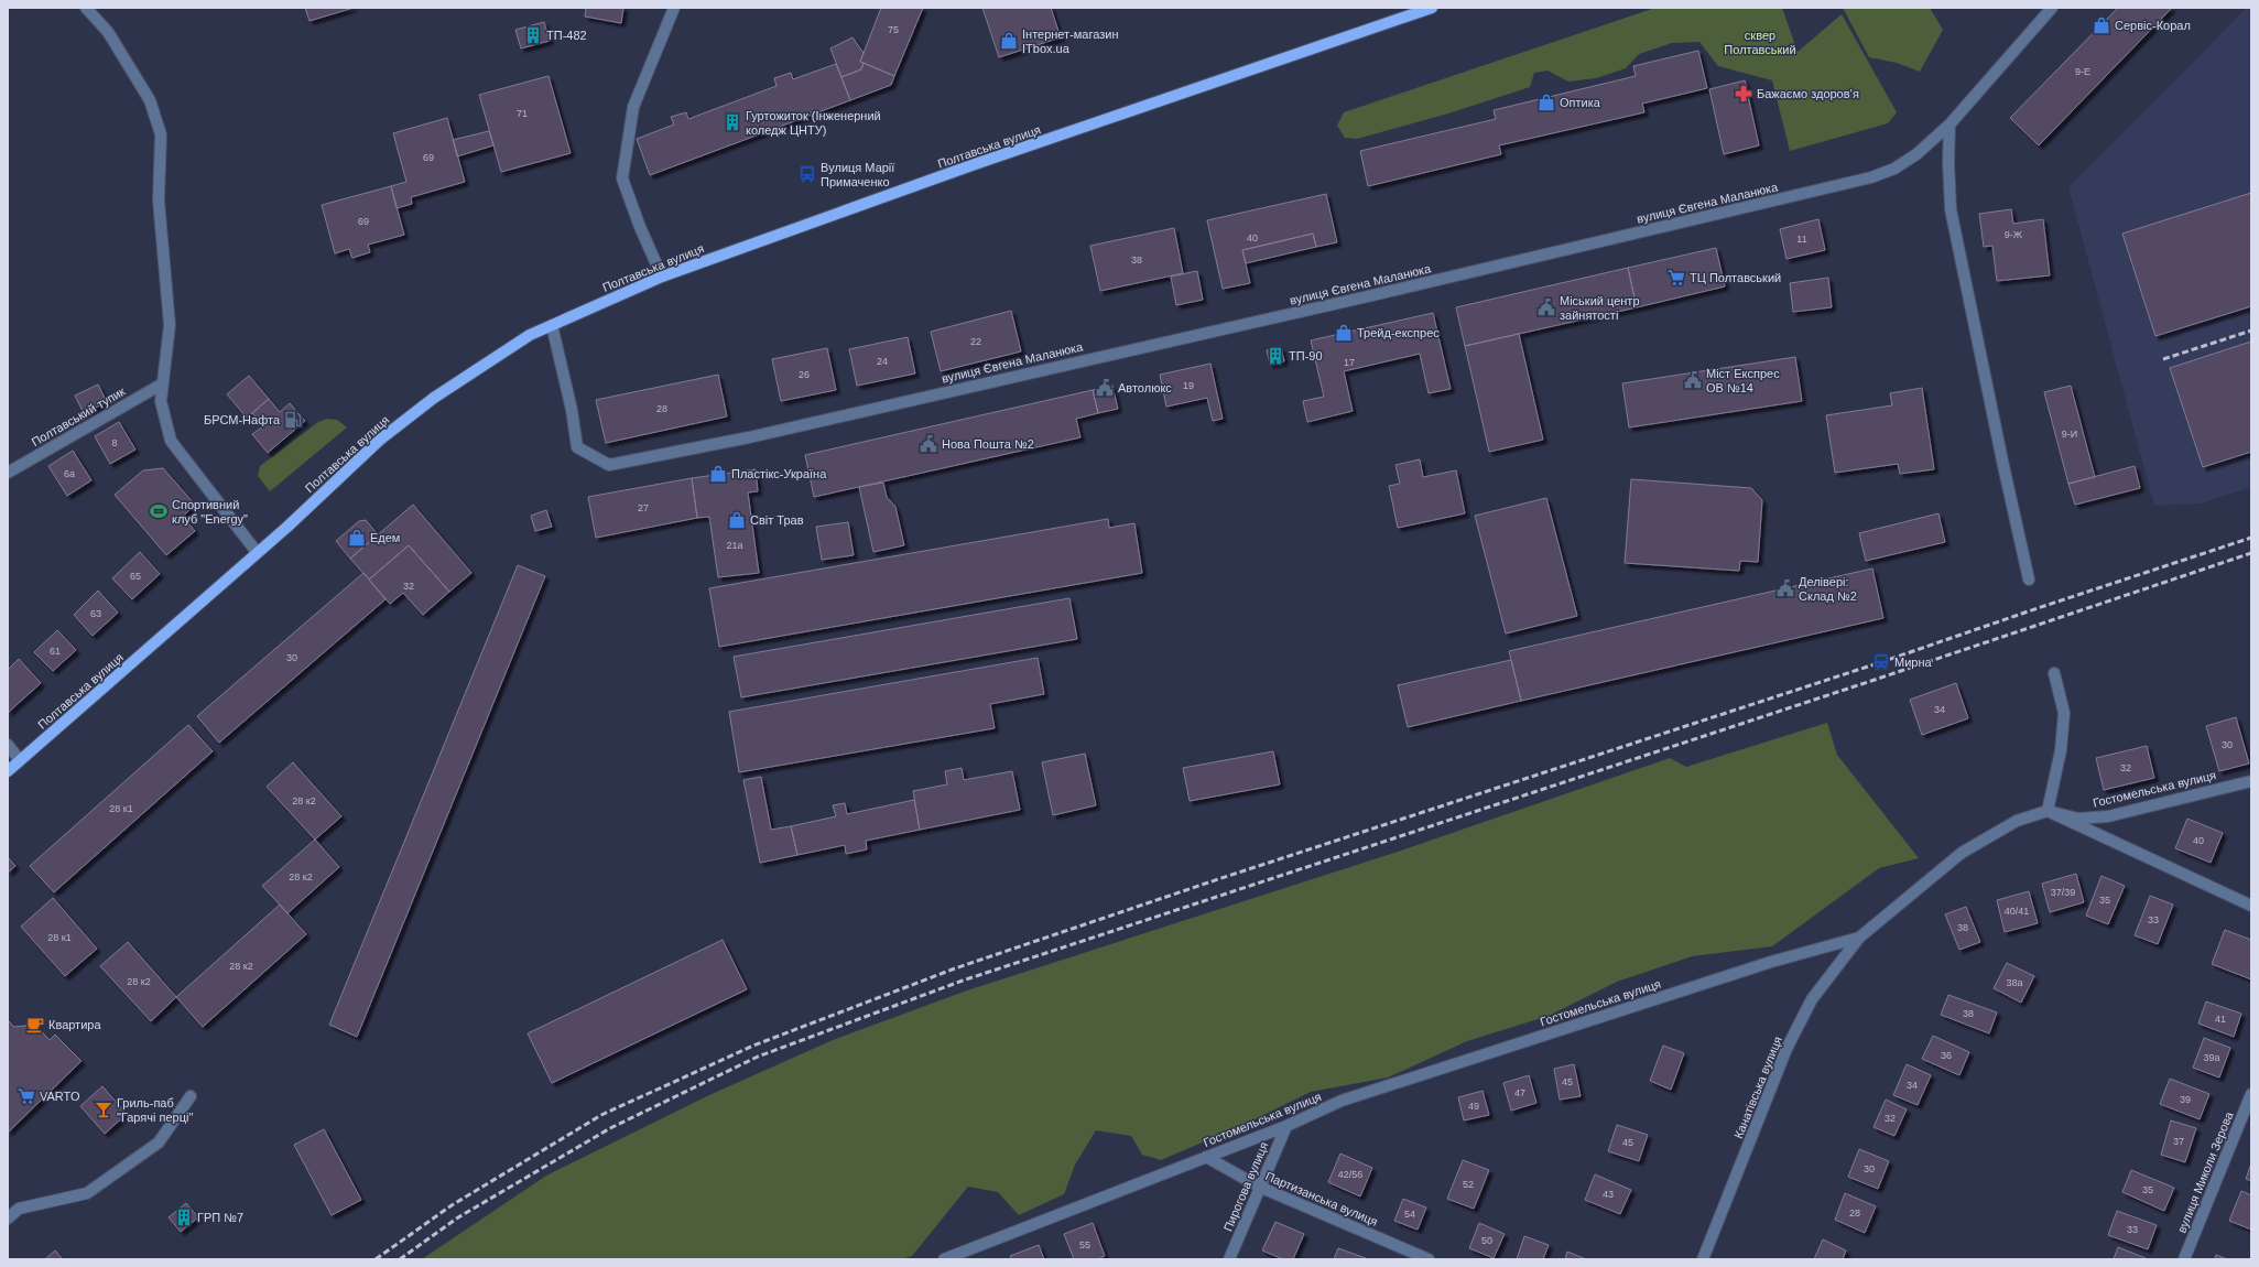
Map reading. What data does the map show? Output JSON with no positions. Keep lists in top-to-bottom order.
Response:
{
  "streets": {
    "main road": ["Полтавська вулиця"],
    "street": [
      "вулиця Євгена Маланюка",
      "Полтавський тупик",
      "Гостомельська вулиця",
      "Канатівська вулиця",
      "вулиця Миколи Зерова",
      "Пирогова вулиця",
      "Партизанська вулиця"
    ]
  },
  "crossings": [
    ["Полтавська вулиця", "вулиця Євгена Маланюка"],
    ["Гостомельська вулиця", "Канатівська вулиця"],
    ["Гостомельська вулиця", "Пирогова вулиця"],
    ["Гостомельська вулиця", "Партизанська вулиця"],
    ["Пирогова вулиця", "Партизанська вулиця"]
  ],
  "parks": ["сквер Полтавський"],
  "places": {
    "shop": [
      "Сервіс-Корал",
      "Інтернет-магазин ITbox.ua",
      "Оптика",
      "Трейд-експрес",
      "Пластікс-Україна",
      "Світ Трав",
      "Едем"
    ],
    "building": [
      "ТП-482",
      "Гуртожиток (Інженерний коледж ЦНТУ)",
      "ТП-90",
      "ГРП №7"
    ],
    "pharmacy": ["Бажаємо здоровʼя"],
    "bus stop": ["Вулиця Марії Примаченко"],
    "supermarket": ["ТЦ Полтавський", "VARTO"],
    "public building": [
      "Міський центр зайнятості",
      "Міст Експрес ОВ №14",
      "Автолюкс",
      "Нова Пошта №2",
      "Делівері: Склад №2"
    ],
    "fuel station": ["БРСМ-Нафта"],
    "sports": ["Спортивний клуб \"Energy\""],
    "station": ["Мирна"],
    "cafe": ["Квартира"],
    "bar": ["Гриль-паб \"Гарячі перці\""]
  },
  "house_numbers": [
    "75",
    "9-Е",
    "71",
    "69",
    "69",
    "9-Ж",
    "40",
    "11",
    "38",
    "22",
    "24",
    "17",
    "26",
    "19",
    "28",
    "9-И",
    "8",
    "6а",
    "27",
    "21а",
    "65",
    "32",
    "63",
    "61",
    "30",
    "34",
    "30",
    "32",
    "28 к2",
    "28 к1",
    "40",
    "28 к2",
    "37/39",
    "35",
    "40/41",
    "33",
    "38",
    "28 к1",
    "28 к2",
    "28 к2",
    "38а",
    "38",
    "41",
    "36",
    "39а",
    "45",
    "34",
    "47",
    "39",
    "49",
    "32",
    "37",
    "45",
    "30",
    "42/56",
    "52",
    "35",
    "43",
    "28",
    "54",
    "33",
    "50",
    "55"
  ]
}
